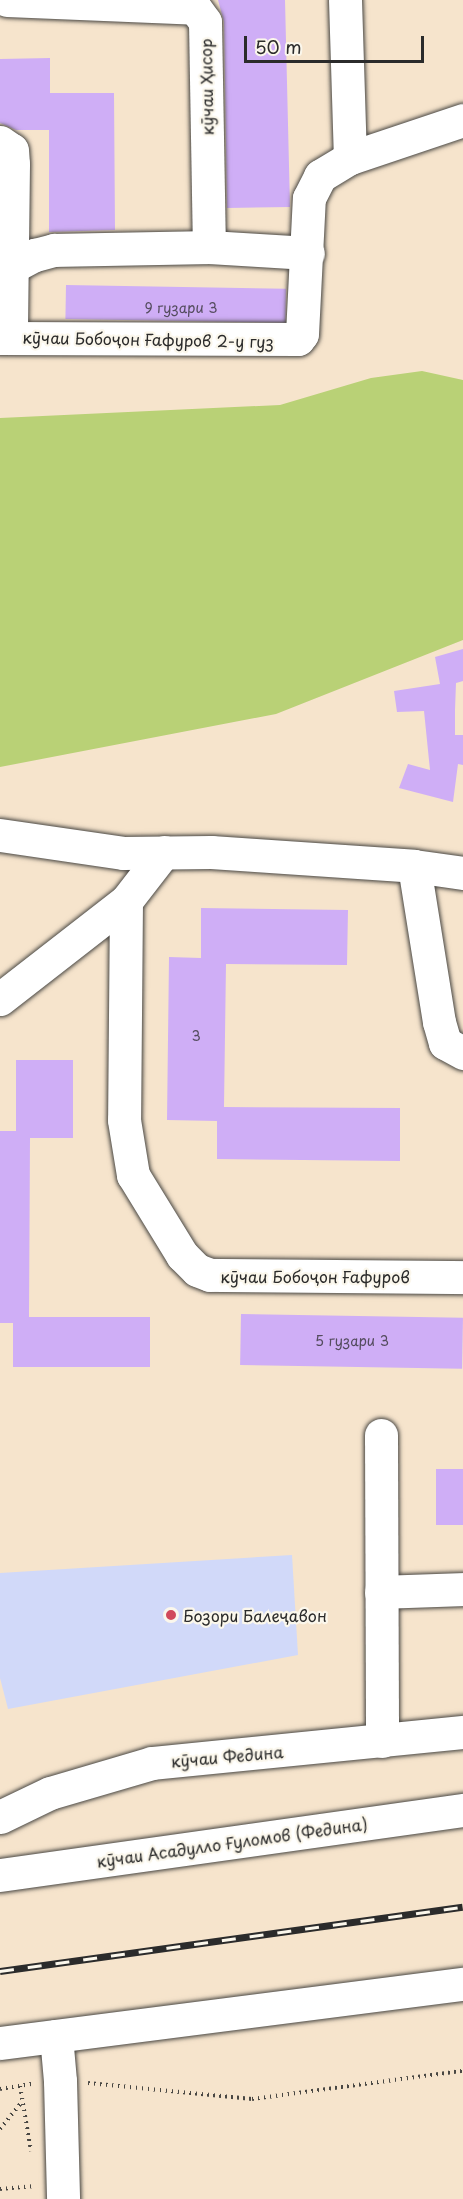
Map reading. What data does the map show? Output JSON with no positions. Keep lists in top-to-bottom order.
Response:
{
  "streets": {
    "street": [
      "кӯчаи Ҳисор",
      "кӯчаи Бобоҷон Ғафуров 2-у гуз",
      "кӯчаи Бобоҷон Ғафуров",
      "кӯчаи Федина",
      "кӯчаи Асадулло Ғуломов (Федина)"
    ]
  },
  "places": ["Бозори Балеҷавон"],
  "house_numbers": ["9 гузари 3", "3", "5 гузари 3"],
  "scale_bar": "50 m"
}
